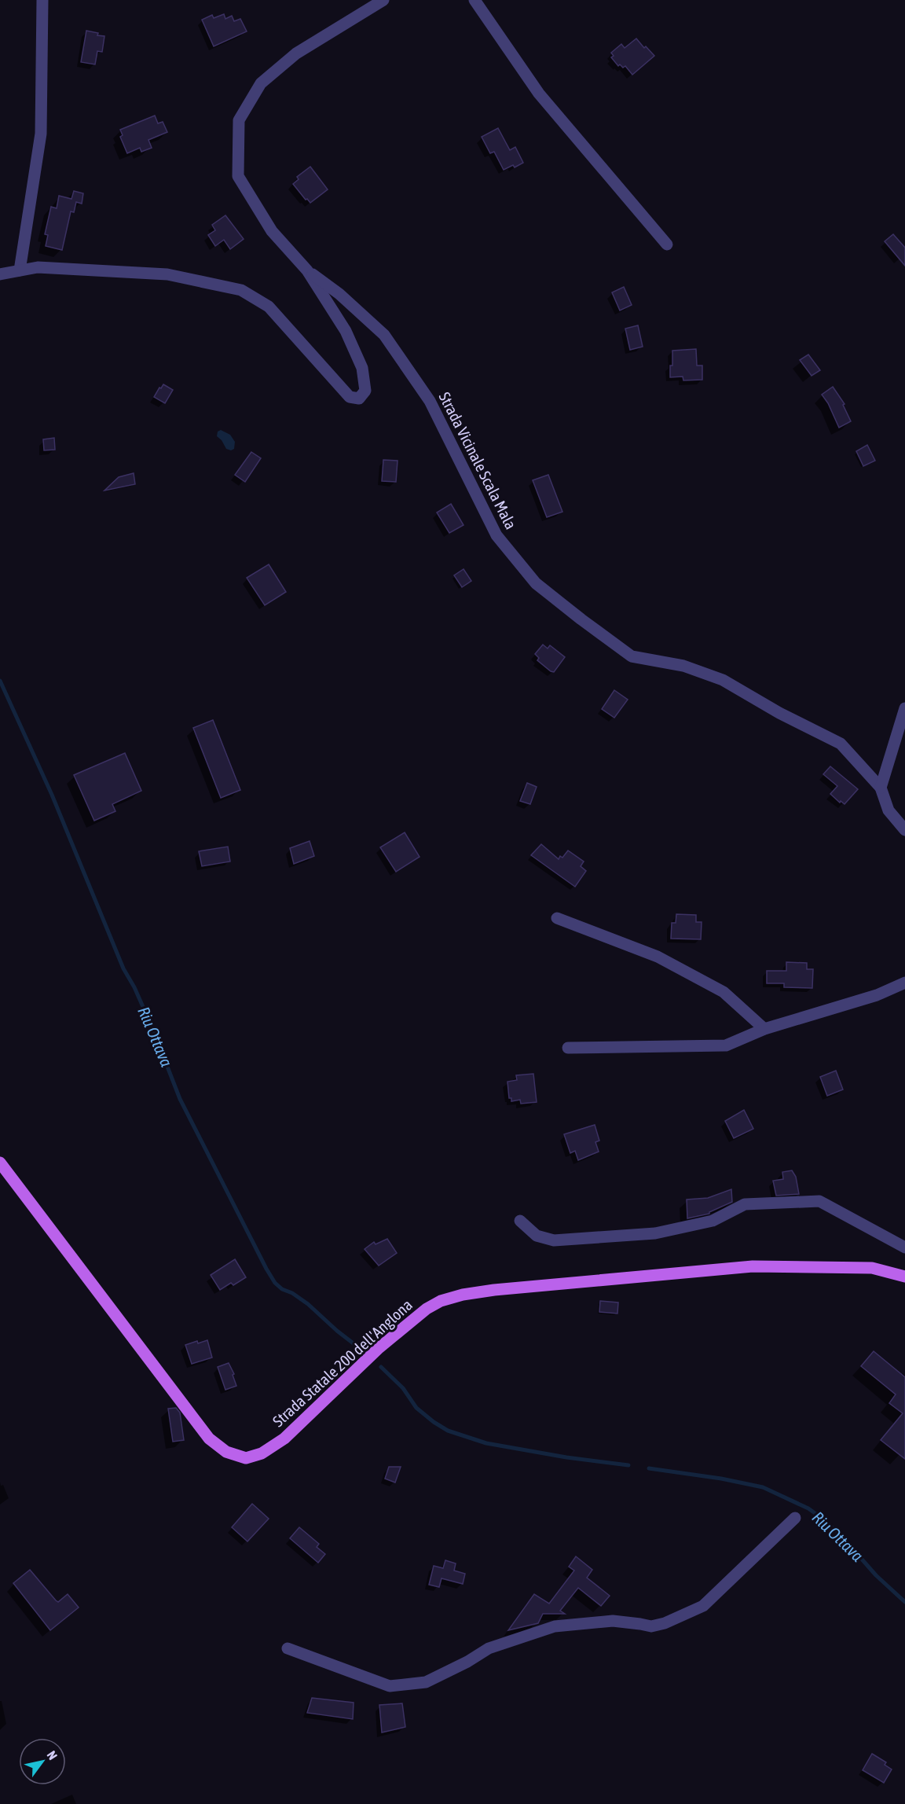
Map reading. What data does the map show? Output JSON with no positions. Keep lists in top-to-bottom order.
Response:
{
  "streets": {
    "main road": ["Strada Statale 200 dell'Anglona"],
    "street": ["Strada Vicinale Scala Mala"]
  },
  "water": ["Riu Ottava"],
  "north": "top right"
}
